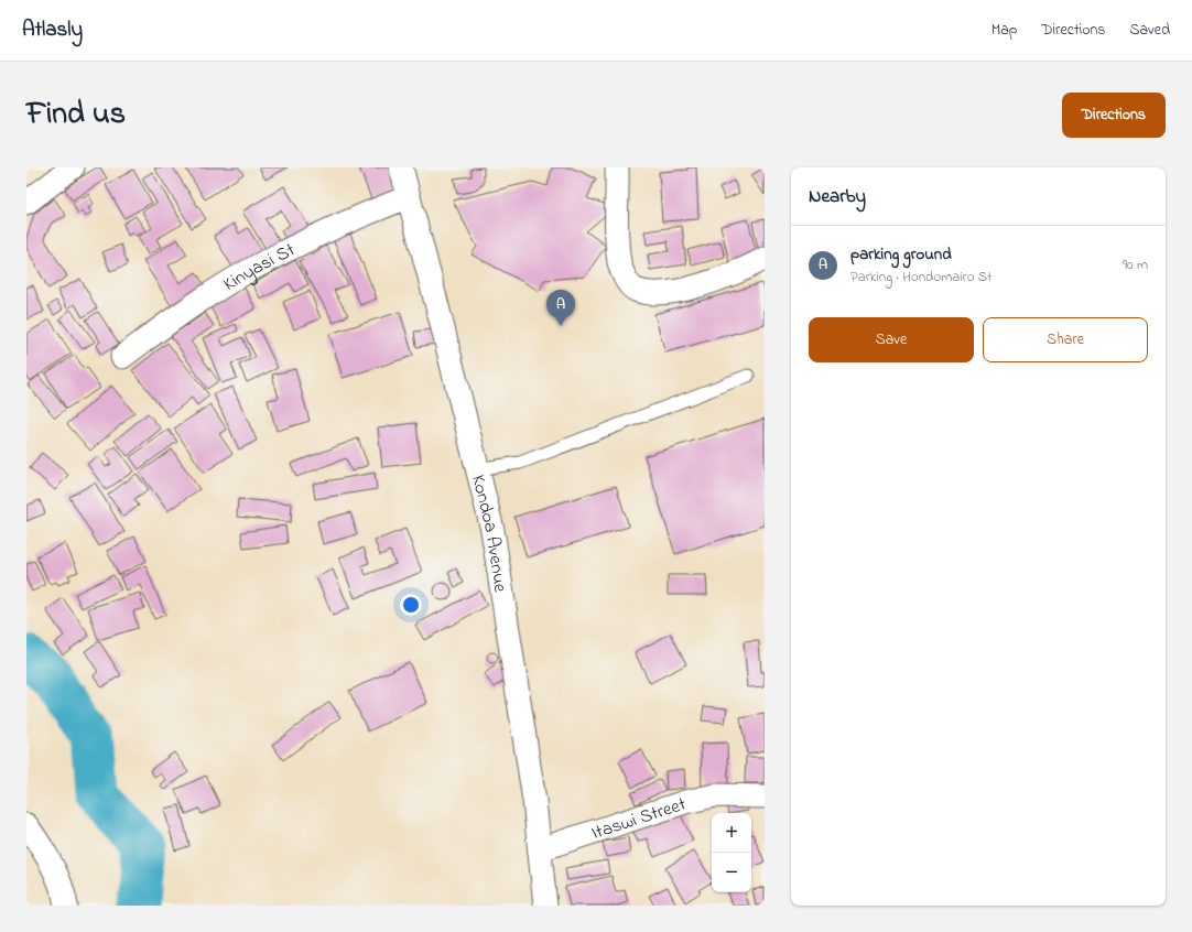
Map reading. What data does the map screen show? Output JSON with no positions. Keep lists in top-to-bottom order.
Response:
{
  "streets": {
    "street": ["Kinyasi St", "Kondoa Avenue", "Itaswi Street"]
  },
  "crossings": [
    ["Kinyasi St", "Kondoa Avenue"],
    ["Kondoa Avenue", "Itaswi Street"]
  ],
  "page": {
    "header": "Atlasly",
    "nav": ["Map", "Directions", "Saved"],
    "title": "Find us",
    "buttons": [
      "Directions",
      ["Save", "Share"]
    ],
    "heading": "Nearby",
    "list": [
      {
        "mark": "A",
        "name": "parking ground",
        "note": "Parking · Hondomairo St",
        "value": "90 m"
      }
    ],
    "pins": "A",
    "map_buttons": ["+", "−"]
  }
}
